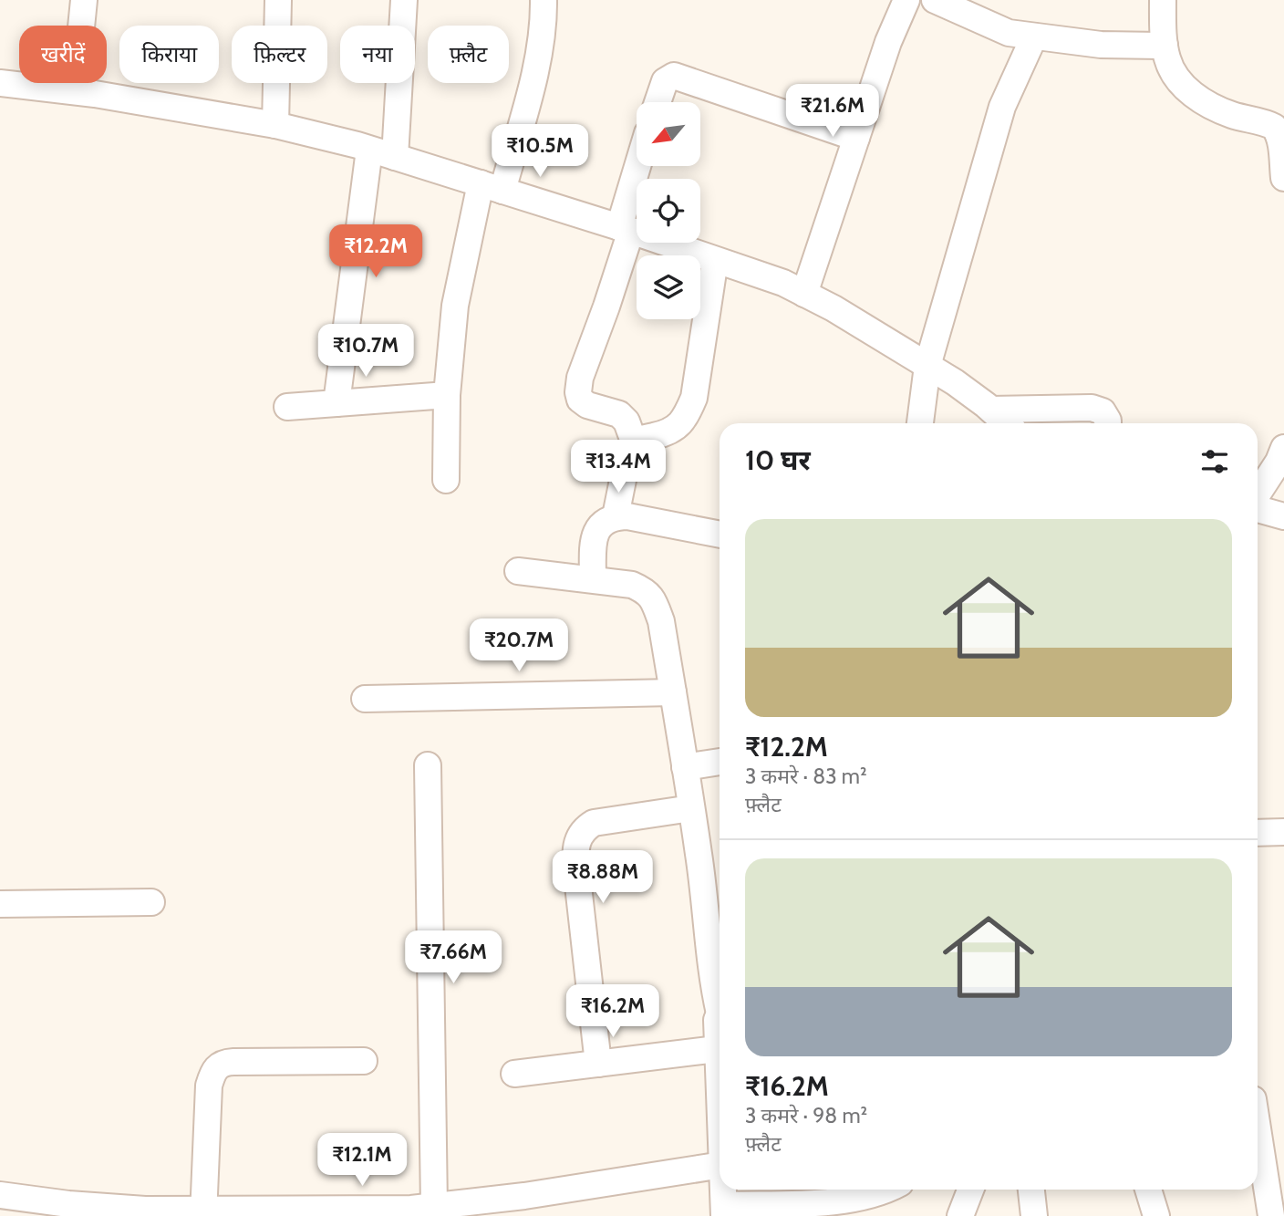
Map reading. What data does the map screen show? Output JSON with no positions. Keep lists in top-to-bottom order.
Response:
{
  "north": "bottom left",
  "page": {
    "chip": [
      "खरीदें",
      "किराया",
      "फ़िल्टर",
      "नया",
      "फ़्लैट"
    ],
    "price": [
      "₹21.6M",
      "₹10.5M",
      "₹12.2M",
      "₹10.7M",
      "₹13.4M",
      "₹20.7M",
      "₹8.88M",
      "₹7.66M",
      "₹16.2M",
      "₹12.1M"
    ],
    "heading": "10 घर",
    "list": [
      {
        "name": "₹12.2M",
        "note": "3 कमरे · 83 m² · फ़्लैट"
      },
      {
        "name": "₹16.2M",
        "note": "3 कमरे · 98 m² · फ़्लैट"
      }
    ]
  }
}
